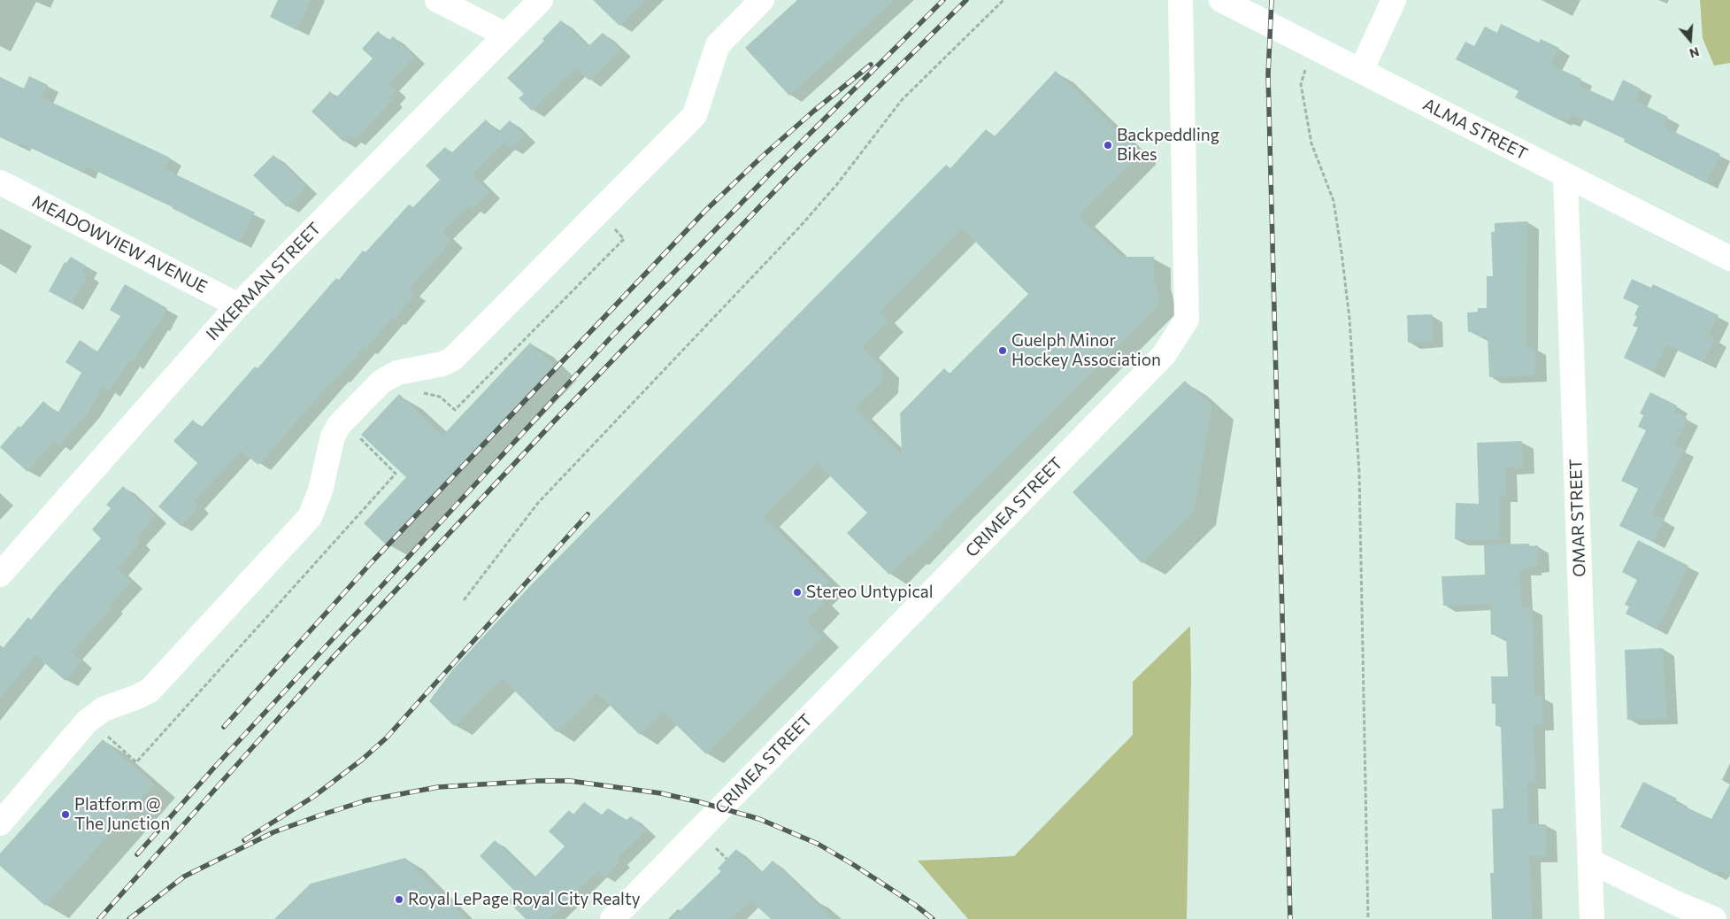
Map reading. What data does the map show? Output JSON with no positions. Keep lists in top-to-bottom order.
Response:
{
  "streets": {
    "street": [
      "ALMA STREET",
      "MEADOWVIEW AVENUE",
      "INKERMAN STREET",
      "CRIMEA STREET",
      "OMAR STREET"
    ]
  },
  "crossings": [
    ["ALMA STREET", "OMAR STREET"],
    ["MEADOWVIEW AVENUE", "INKERMAN STREET"]
  ],
  "places": [
    "Backpeddling Bikes",
    "Guelph Minor Hockey Association",
    "Stereo Untypical",
    "Platform @ The Junction",
    "Royal LePage Royal City Realty"
  ],
  "north": "bottom"
}
